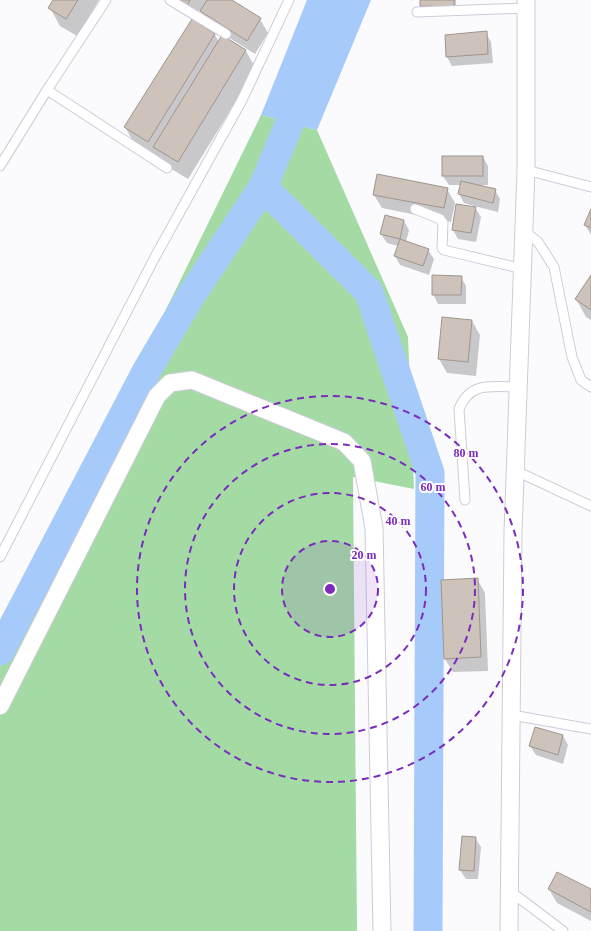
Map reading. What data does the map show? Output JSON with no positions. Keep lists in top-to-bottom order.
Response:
{
  "rings": [
    "80 m",
    "60 m",
    "40 m",
    "20 m"
  ]
}
